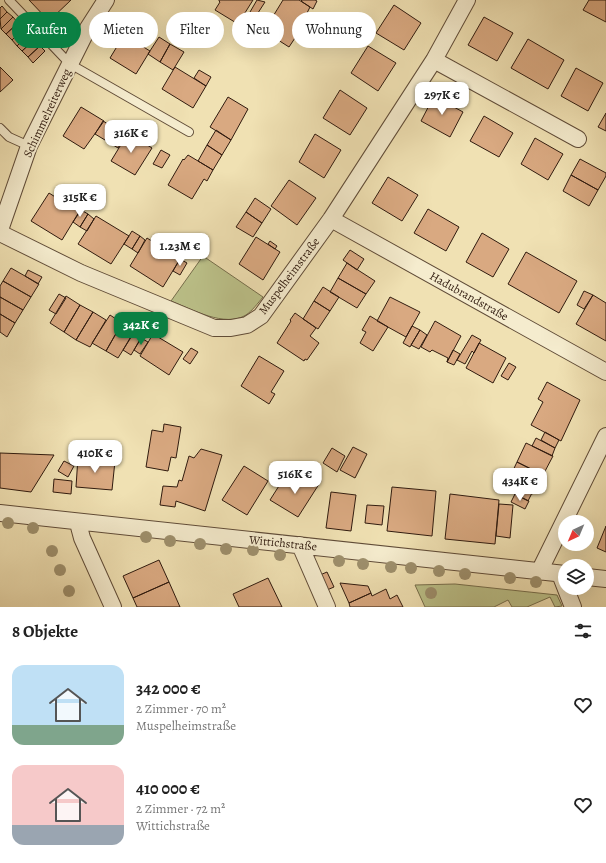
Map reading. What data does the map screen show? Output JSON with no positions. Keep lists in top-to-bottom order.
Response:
{
  "streets": {
    "street": [
      "Schimmelreiterweg",
      "Muspelheimstraße",
      "Hadubrandstraße",
      "Wittichstraße"
    ]
  },
  "crossings": [
    ["Muspelheimstraße", "Hadubrandstraße"]
  ],
  "north": "bottom left",
  "page": {
    "chip": [
      "Kaufen",
      "Mieten",
      "Filter",
      "Neu",
      "Wohnung"
    ],
    "price": [
      "297K €",
      "316K €",
      "315K €",
      "1.23M €",
      "342K €",
      "410K €",
      "516K €",
      "434K €"
    ],
    "heading": "8 Objekte",
    "list": [
      {
        "name": "342 000 €",
        "note": "2 Zimmer · 70 m² · Muspelheimstraße"
      },
      {
        "name": "410 000 €",
        "note": "2 Zimmer · 72 m² · Wittichstraße"
      }
    ]
  }
}
